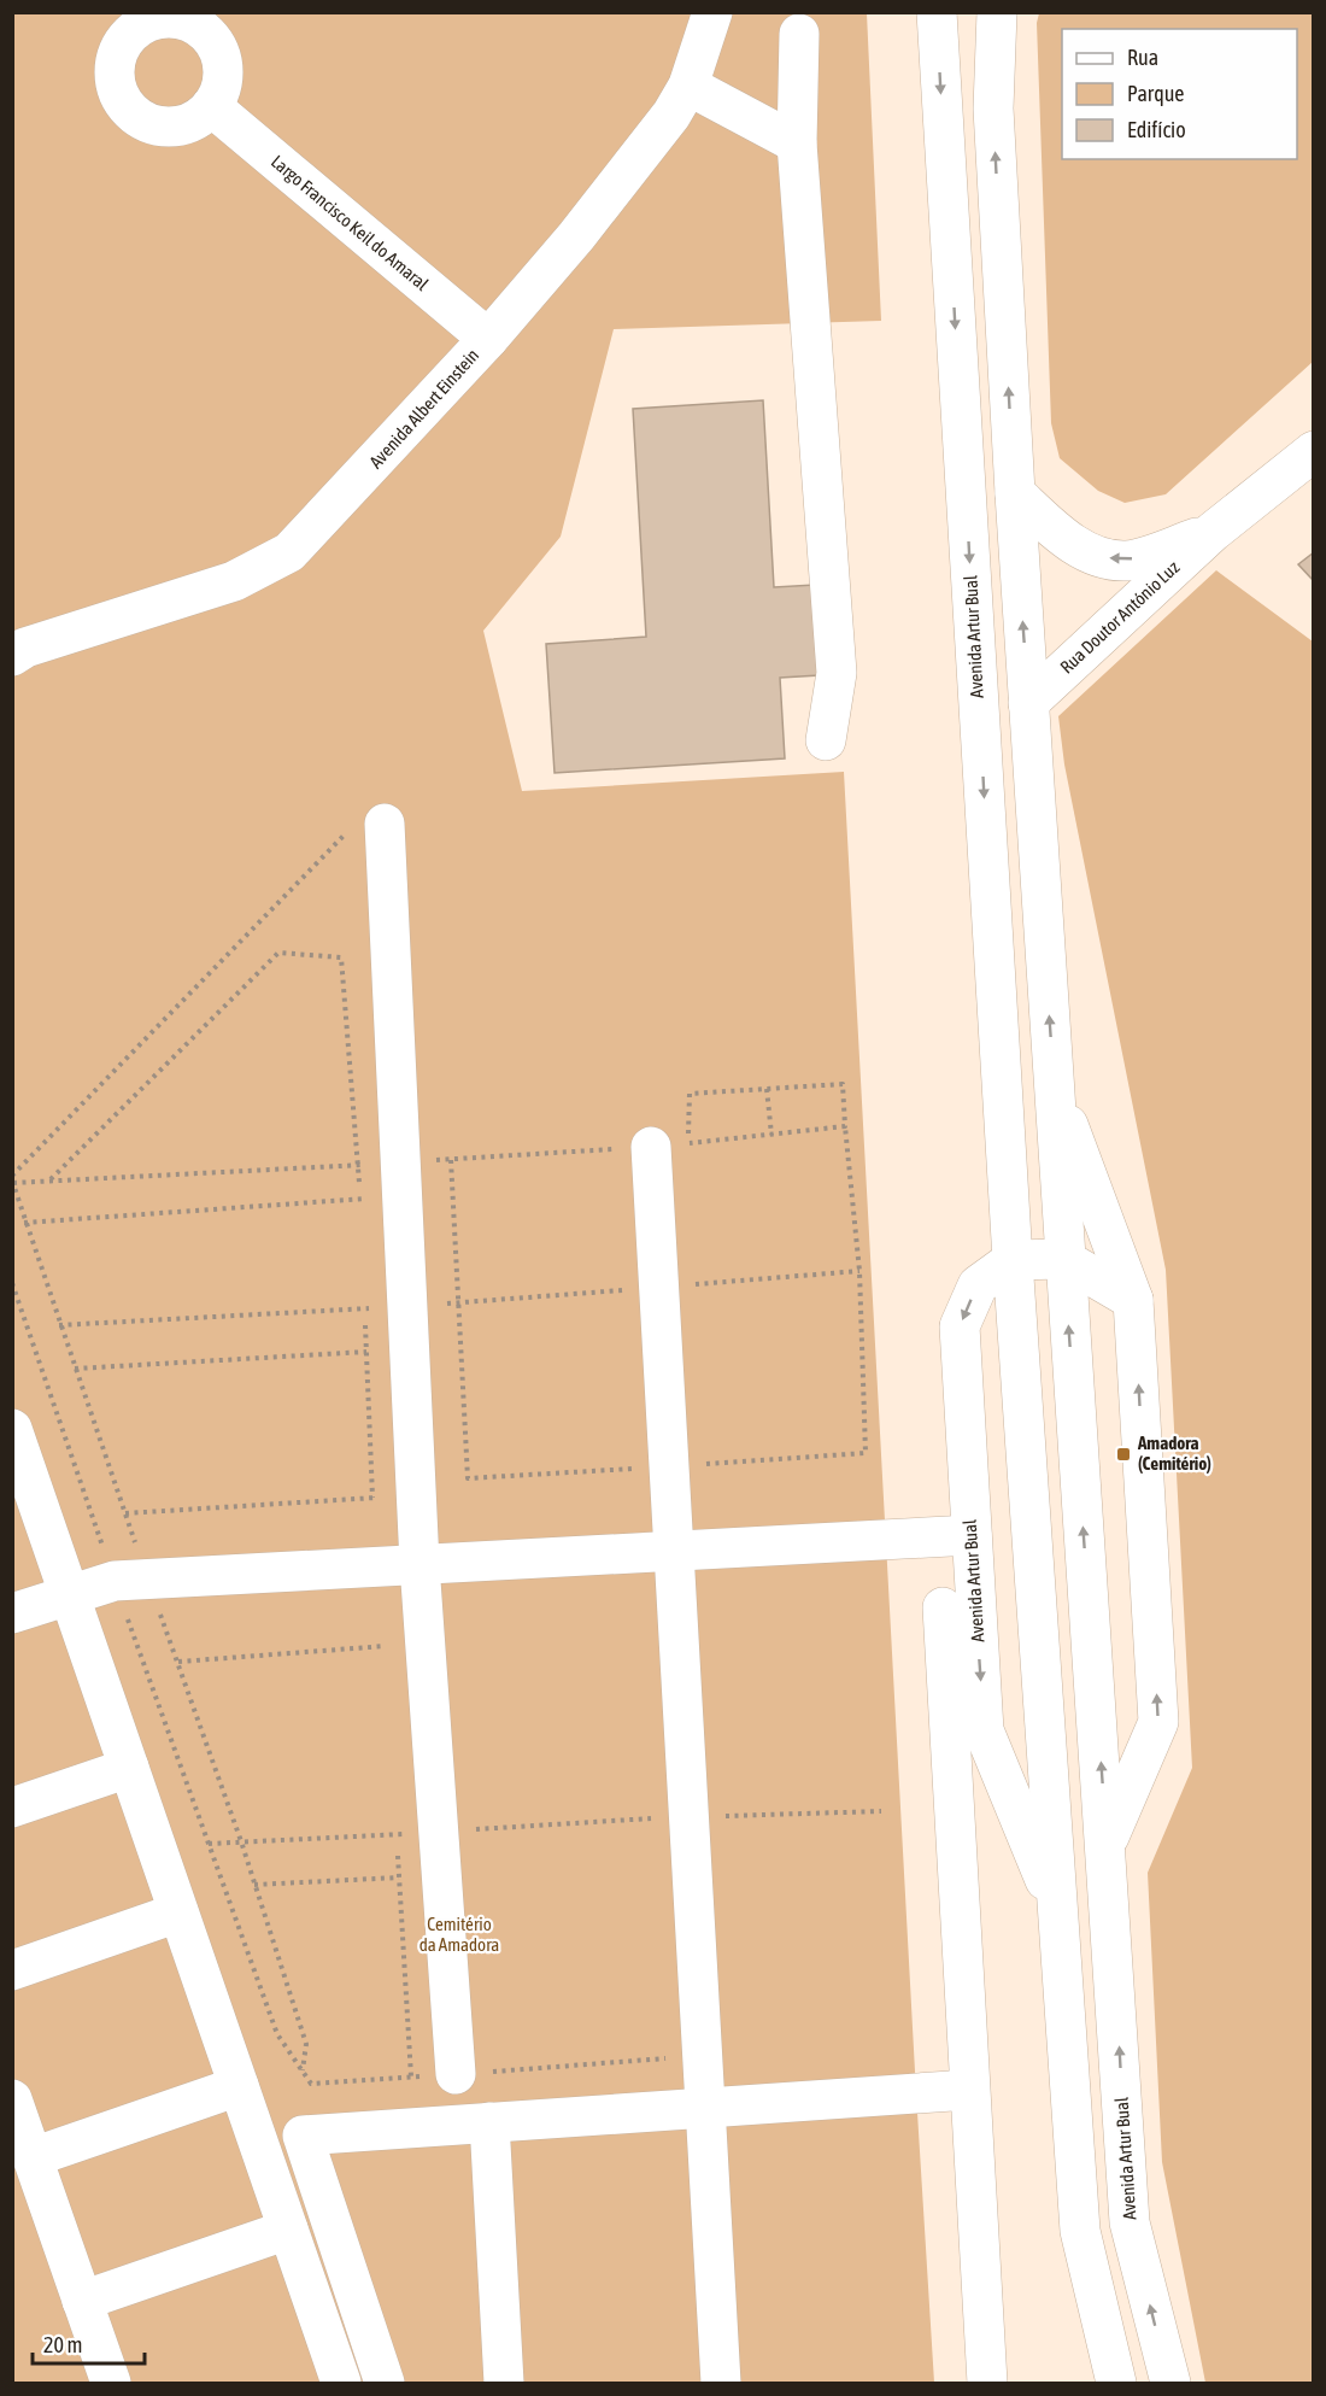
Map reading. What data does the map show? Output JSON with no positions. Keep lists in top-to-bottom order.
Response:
{
  "streets": {
    "street": [
      "Largo Francisco Keil do Amaral",
      "Avenida Albert Einstein",
      "Rua Doutor António Luz",
      "Avenida Artur Bual"
    ]
  },
  "crossings": [
    ["Largo Francisco Keil do Amaral", "Avenida Albert Einstein"],
    ["Rua Doutor António Luz", "Avenida Artur Bual"]
  ],
  "parks": ["Cemitério da Amadora"],
  "places": {
    "transit": ["Amadora (Cemitério)"]
  },
  "legend": ["Rua", "Parque", "Edifício"],
  "scale_bar": "20 m"
}
